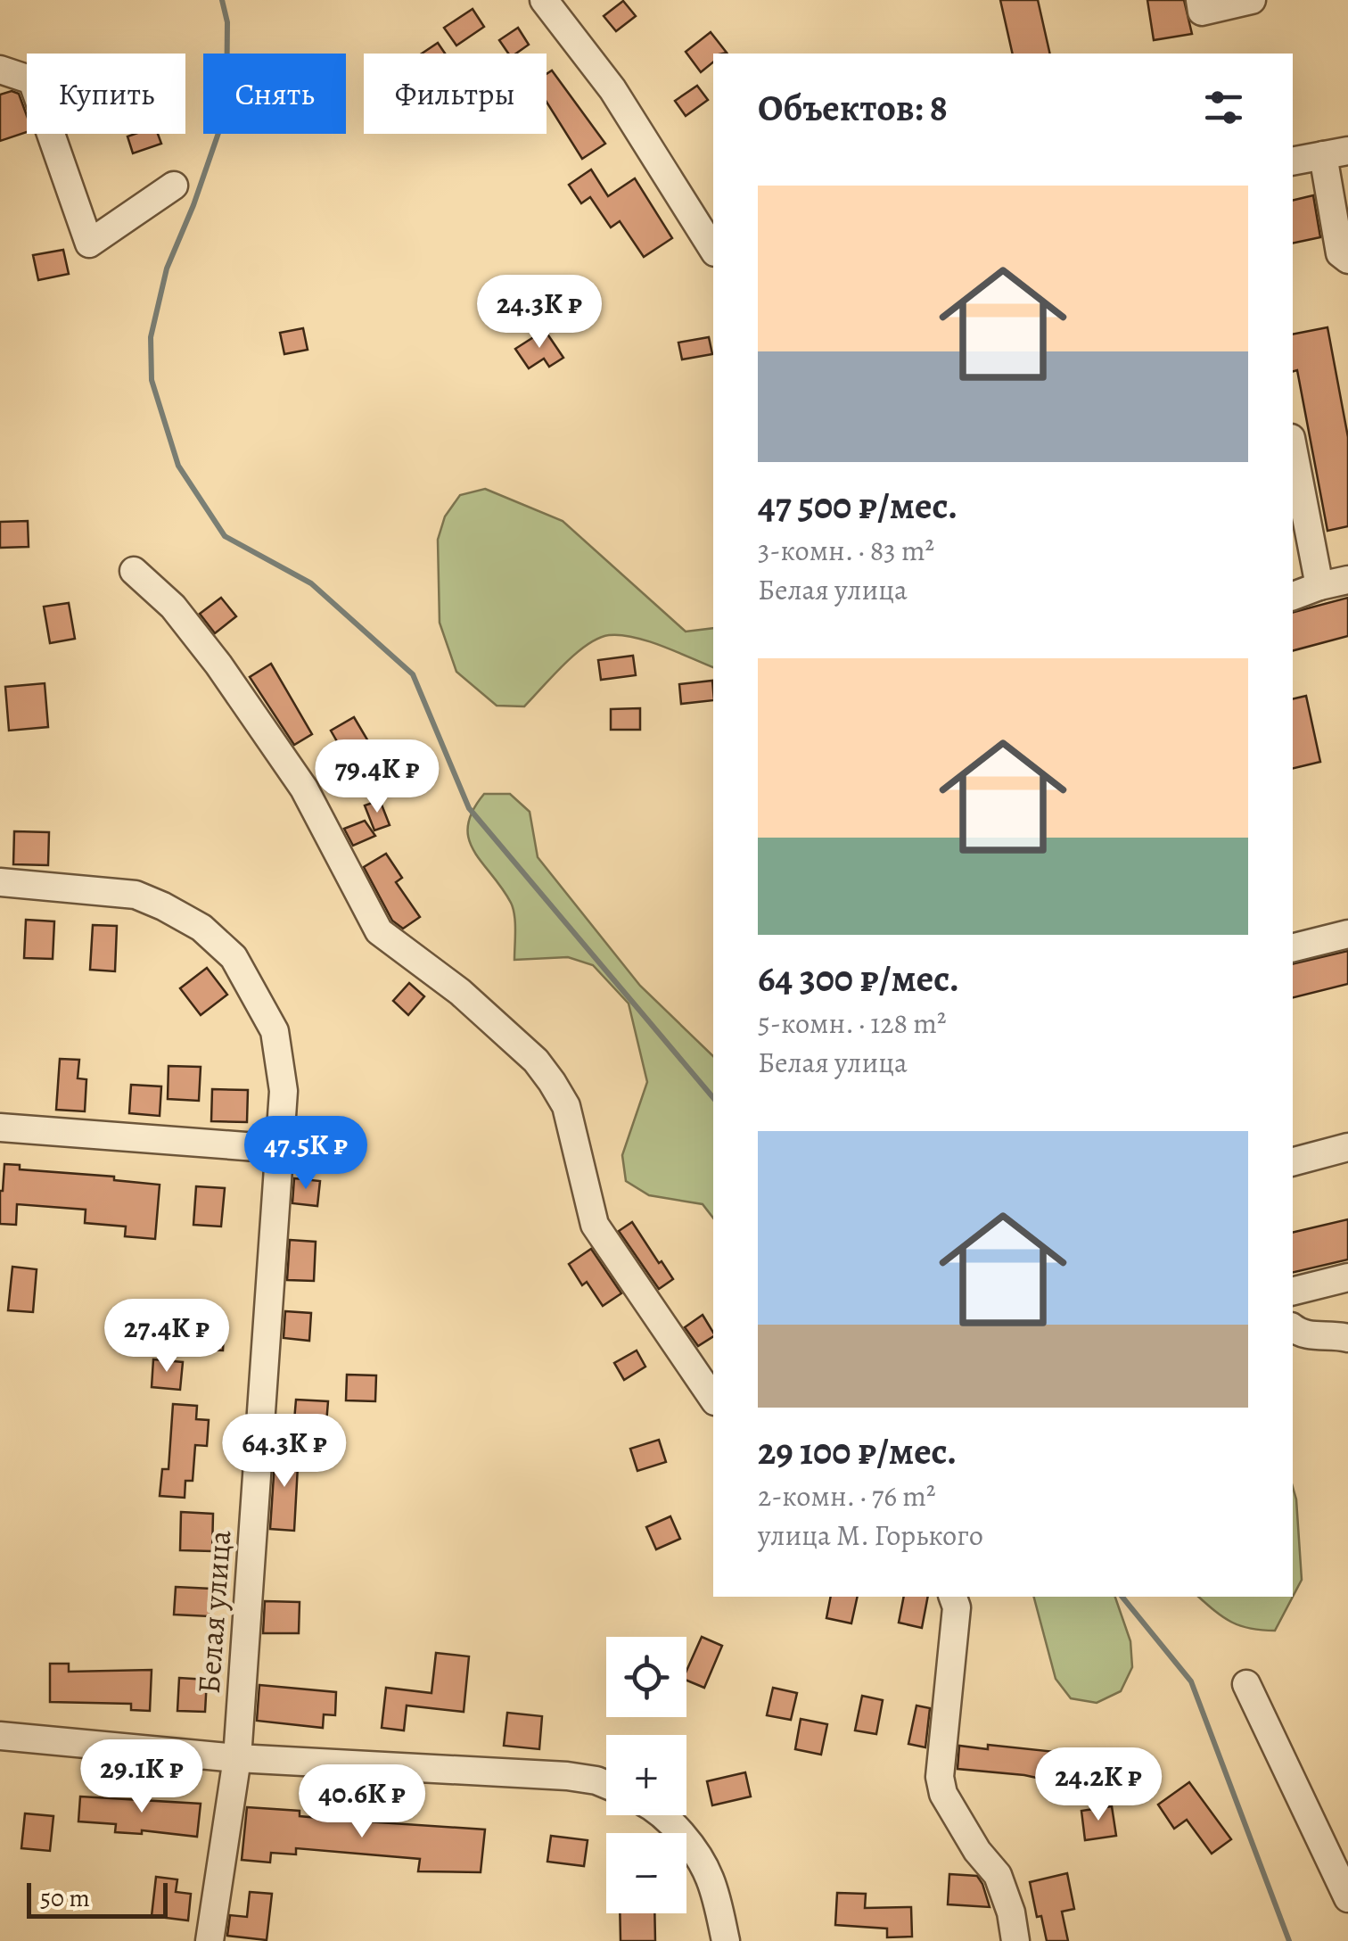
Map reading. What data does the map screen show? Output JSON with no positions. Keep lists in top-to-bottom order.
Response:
{
  "streets": {
    "street": ["Белая улица"]
  },
  "scale_bar": "50 m",
  "page": {
    "chip": ["Купить", "Снять", "Фильтры"],
    "heading": "Объектов: 8",
    "list": [
      {
        "name": "47 500 ₽/мес.",
        "note": "3-комн. · 83 m² · Белая улица"
      },
      {
        "name": "64 300 ₽/мес.",
        "note": "5-комн. · 128 m² · Белая улица"
      },
      {
        "name": "29 100 ₽/мес.",
        "note": "2-комн. · 76 m² · улица М. Горького"
      }
    ],
    "price": [
      "24.3K ₽",
      "79.4K ₽",
      "47.5K ₽",
      "27.4K ₽",
      "64.3K ₽",
      "29.1K ₽",
      "24.2K ₽",
      "40.6K ₽"
    ],
    "map_buttons": ["+", "−"],
    "scale": "50 m"
  }
}
